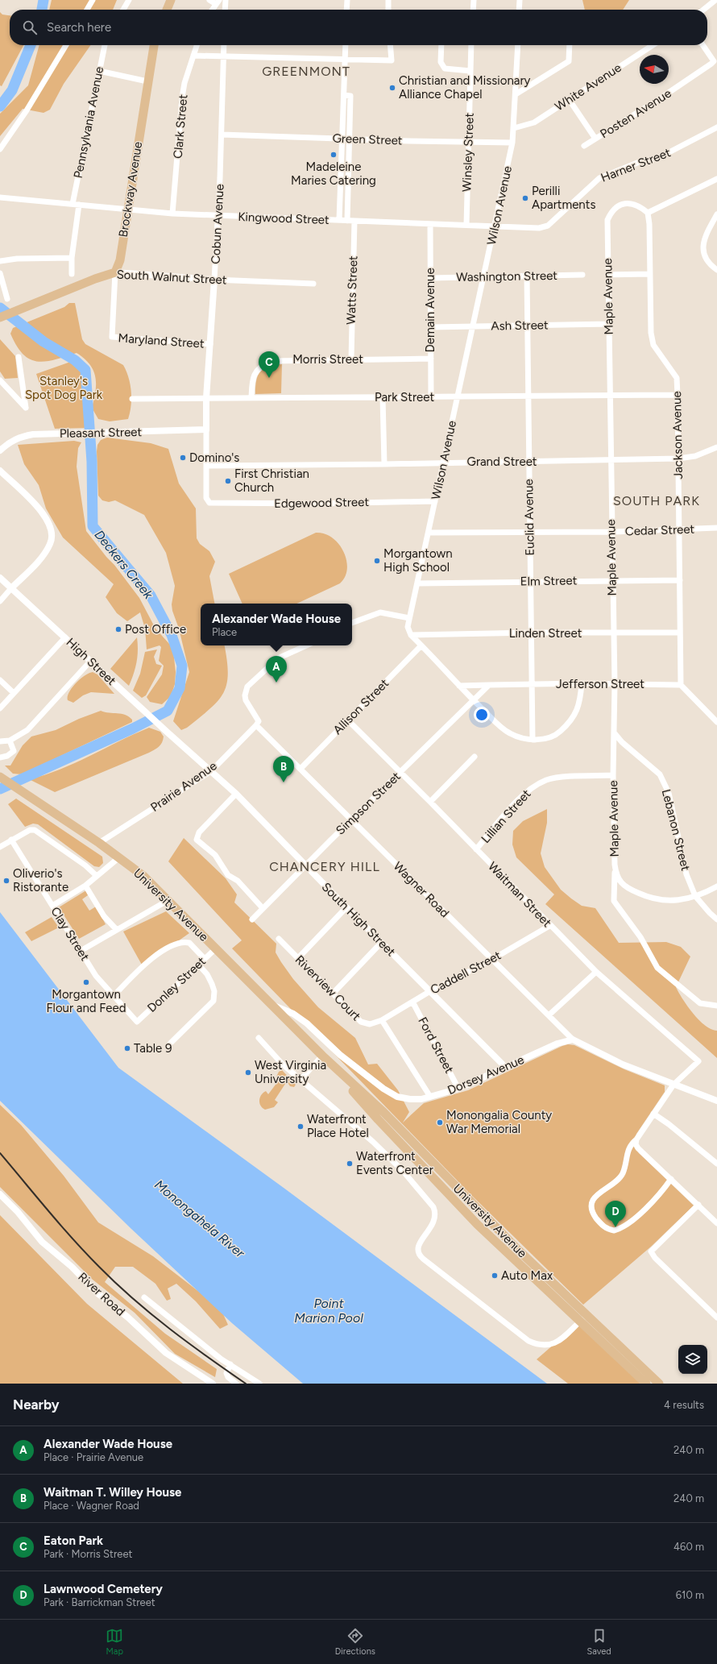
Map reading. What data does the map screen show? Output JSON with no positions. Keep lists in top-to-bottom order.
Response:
{
  "streets": {
    "main road": ["Brockway Avenue", "South Walnut Street", "University Avenue"],
    "street": [
      "White Avenue",
      "Posten Avenue",
      "Pennsylvania Avenue",
      "Clark Street",
      "Green Street",
      "Winsley Street",
      "Harner Street",
      "Wilson Avenue",
      "Kingwood Street",
      "Cobun Avenue",
      "Washington Street",
      "Watts Street",
      "Maple Avenue",
      "Demain Avenue",
      "Ash Street",
      "Maryland Street",
      "Morris Street",
      "Park Street",
      "Pleasant Street",
      "Jackson Avenue",
      "Grand Street",
      "Edgewood Street",
      "Euclid Avenue",
      "Cedar Street",
      "Elm Street",
      "Linden Street",
      "High Street",
      "Jefferson Street",
      "Allison Street",
      "Prairie Avenue",
      "Simpson Street",
      "Lillian Street",
      "Lebanon Street",
      "Wagner Road",
      "Waitman Street",
      "South High Street",
      "Clay Street",
      "Caddell Street",
      "Donley Street",
      "Riverview Court",
      "Ford Street",
      "Dorsey Avenue",
      "River Road"
    ]
  },
  "crossings": [
    ["White Avenue", "Wilson Avenue"],
    ["Pennsylvania Avenue", "Kingwood Street"],
    ["Clark Street", "Kingwood Street"],
    ["Green Street", "Winsley Street"],
    ["Green Street", "Wilson Avenue"],
    ["Green Street", "Cobun Avenue"],
    ["Winsley Street", "Kingwood Street"],
    ["Harner Street", "Kingwood Street"],
    ["Brockway Avenue", "Kingwood Street"],
    ["Brockway Avenue", "South Walnut Street"],
    ["Brockway Avenue", "Maryland Street"],
    ["Wilson Avenue", "Kingwood Street"],
    ["Wilson Avenue", "Washington Street"],
    ["Wilson Avenue", "Ash Street"],
    ["Wilson Avenue", "Park Street"],
    ["Wilson Avenue", "Grand Street"],
    ["Wilson Avenue", "Edgewood Street"],
    ["Wilson Avenue", "Cedar Street"],
    ["Wilson Avenue", "Elm Street"],
    ["Wilson Avenue", "Linden Street"],
    ["Kingwood Street", "Cobun Avenue"],
    ["Kingwood Street", "Watts Street"],
    ["Kingwood Street", "Demain Avenue"],
    ["Cobun Avenue", "South Walnut Street"],
    ["Cobun Avenue", "Maryland Street"],
    ["Cobun Avenue", "Park Street"],
    ["Cobun Avenue", "Pleasant Street"],
    ["Cobun Avenue", "Grand Street"],
    ["Cobun Avenue", "Edgewood Street"],
    ["Washington Street", "Demain Avenue"],
    ["Washington Street", "Euclid Avenue"],
    ["Watts Street", "Morris Street"],
    ["Maple Avenue", "Ash Street"],
    ["Maple Avenue", "Park Street"],
    ["Maple Avenue", "Jackson Avenue"],
    ["Maple Avenue", "Grand Street"],
    ["Maple Avenue", "Cedar Street"],
    ["Maple Avenue", "Elm Street"],
    ["Maple Avenue", "Linden Street"],
    ["Maple Avenue", "Jefferson Street"],
    ["Maple Avenue", "Lillian Street"],
    ["Maple Avenue", "Lebanon Street"],
    ["Demain Avenue", "Ash Street"],
    ["Demain Avenue", "Morris Street"],
    ["Demain Avenue", "Park Street"],
    ["Ash Street", "Euclid Avenue"],
    ["Morris Street", "Park Street"],
    ["Park Street", "Jackson Avenue"],
    ["Park Street", "Euclid Avenue"],
    ["Jackson Avenue", "Grand Street"],
    ["Jackson Avenue", "Cedar Street"],
    ["Jackson Avenue", "Elm Street"],
    ["Jackson Avenue", "Linden Street"],
    ["Jackson Avenue", "Jefferson Street"],
    ["Grand Street", "Euclid Avenue"],
    ["Euclid Avenue", "Cedar Street"],
    ["Euclid Avenue", "Elm Street"],
    ["Euclid Avenue", "Linden Street"],
    ["Euclid Avenue", "Jefferson Street"],
    ["High Street", "South High Street"],
    ["Allison Street", "Wagner Road"],
    ["Allison Street", "Waitman Street"],
    ["Prairie Avenue", "Wagner Road"],
    ["Prairie Avenue", "University Avenue"],
    ["Prairie Avenue", "South High Street"],
    ["Simpson Street", "Wagner Road"],
    ["Simpson Street", "Waitman Street"],
    ["Simpson Street", "South High Street"],
    ["Lillian Street", "Waitman Street"],
    ["Wagner Road", "Caddell Street"],
    ["Wagner Road", "Dorsey Avenue"],
    ["Waitman Street", "Caddell Street"],
    ["University Avenue", "Donley Street"],
    ["University Avenue", "Dorsey Avenue"],
    ["South High Street", "Caddell Street"],
    ["South High Street", "Dorsey Avenue"],
    ["Clay Street", "Donley Street"],
    ["Caddell Street", "Riverview Court"],
    ["Caddell Street", "Ford Street"],
    ["Ford Street", "Dorsey Avenue"]
  ],
  "districts": ["GREENMONT", "SOUTH PARK", "CHANCERY HILL"],
  "water": ["Deckers Creek", "Monongahela River", "Point Marion Pool"],
  "parks": ["Stanley's Spot Dog Park"],
  "places": [
    "Christian and Missionary Alliance Chapel",
    "Madeleine Maries Catering",
    "Perilli Apartments",
    "Domino's",
    "First Christian Church",
    "Morgantown High School",
    "Post Office",
    "Oliverio's Ristorante",
    "Morgantown Flour and Feed",
    "Table 9",
    "West Virginia University",
    "Monongalia County War Memorial",
    "Waterfront Place Hotel",
    "Waterfront Events Center",
    "Auto Max"
  ],
  "north": "left",
  "page": {
    "search": "Search here",
    "pins": [
      "C",
      "A",
      "B",
      "D"
    ],
    "popup": ["Alexander Wade House", "Place"],
    "heading": ["Nearby", "4 results"],
    "list": [
      {
        "mark": "A",
        "name": "Alexander Wade House",
        "note": "Place · Prairie Avenue",
        "value": "240 m"
      },
      {
        "mark": "B",
        "name": "Waitman T. Willey House",
        "note": "Place · Wagner Road",
        "value": "240 m"
      },
      {
        "mark": "C",
        "name": "Eaton Park",
        "note": "Park · Morris Street",
        "value": "460 m"
      },
      {
        "mark": "D",
        "name": "Lawnwood Cemetery",
        "note": "Park · Barrickman Street",
        "value": "610 m"
      }
    ],
    "nav": ["Map", "Directions", "Saved"]
  }
}
